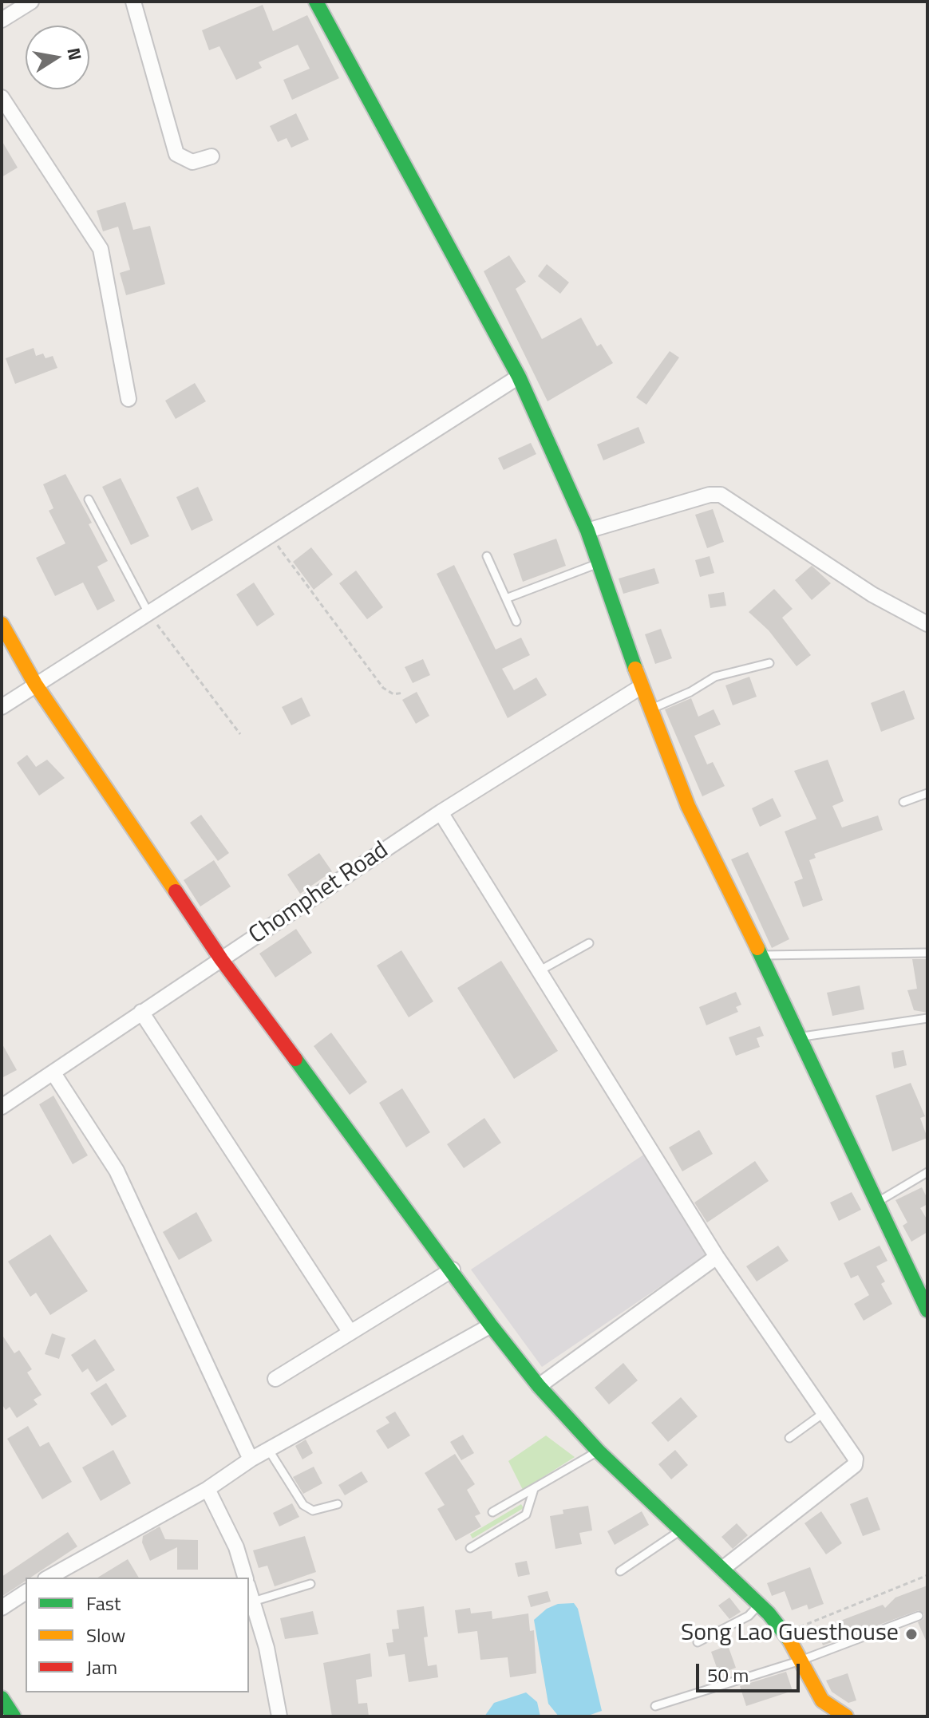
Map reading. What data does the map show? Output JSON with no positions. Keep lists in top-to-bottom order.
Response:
{
  "streets": {
    "street": ["Chomphet Road"]
  },
  "places": ["Song Lao Guesthouse"],
  "legend": ["Fast", "Slow", "Jam"],
  "scale_bar": "50 m",
  "north": "right"
}
